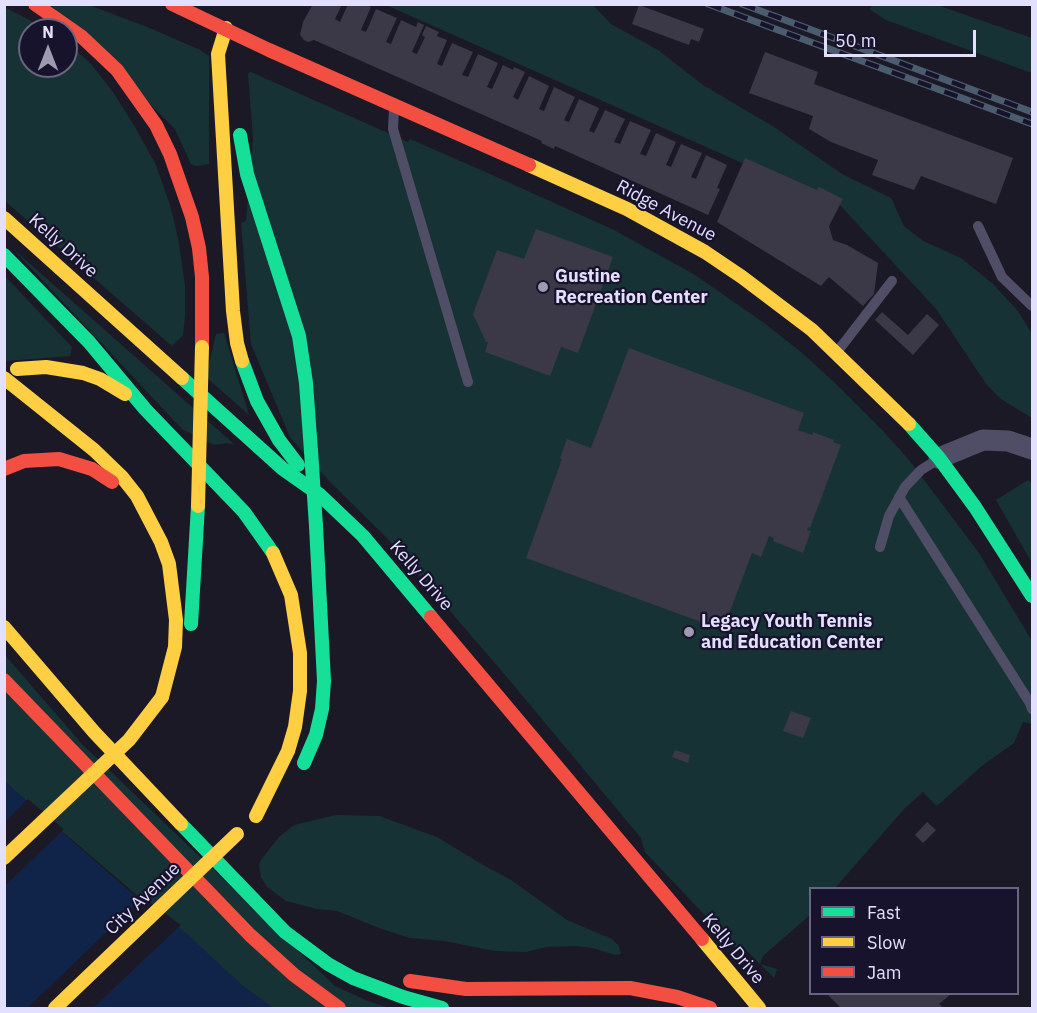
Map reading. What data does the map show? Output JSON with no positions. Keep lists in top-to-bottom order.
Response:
{
  "streets": {
    "main road": ["Ridge Avenue", "Kelly Drive", "City Avenue"]
  },
  "places": ["Gustine Recreation Center", "Legacy Youth Tennis and Education Center"],
  "legend": ["Fast", "Slow", "Jam"],
  "scale_bar": "50 m",
  "north": "top"
}
